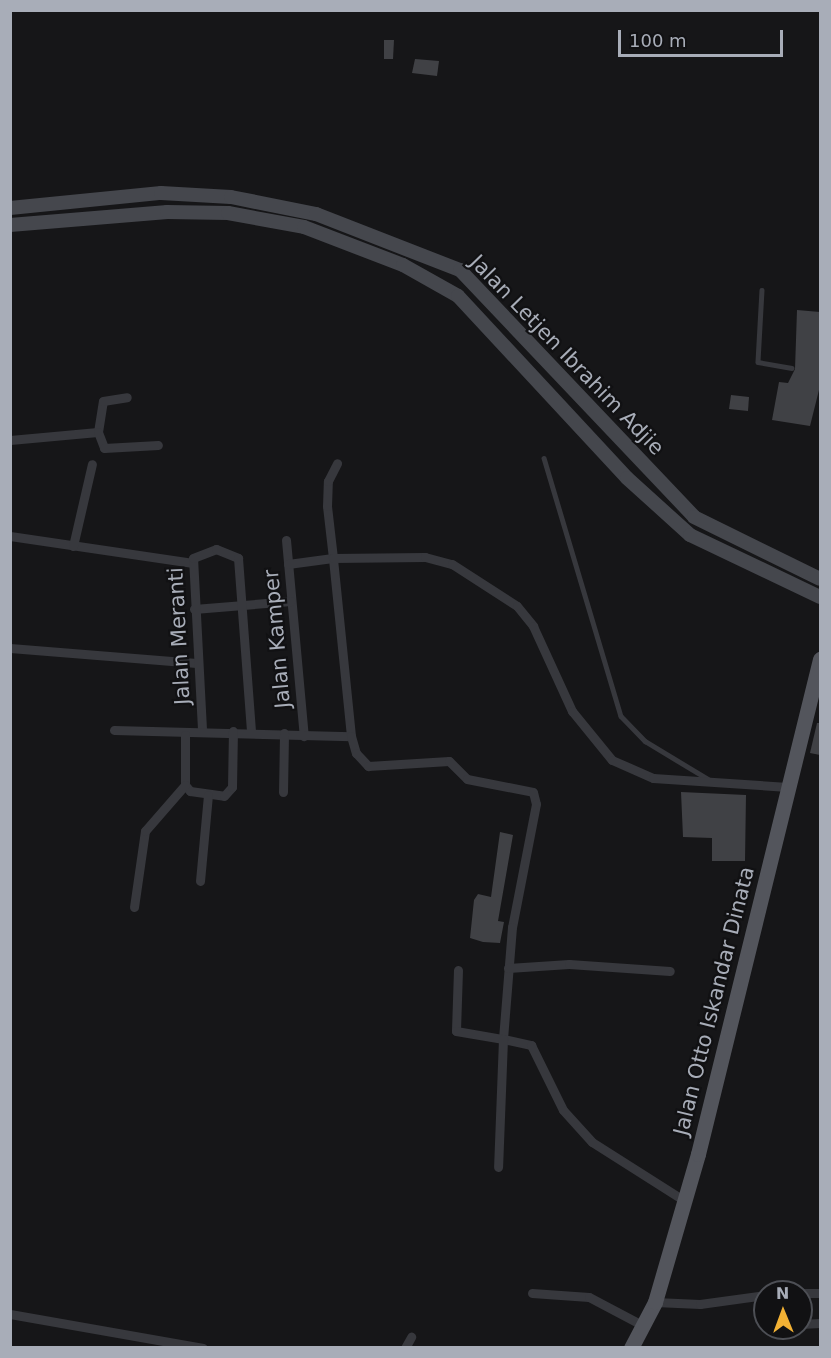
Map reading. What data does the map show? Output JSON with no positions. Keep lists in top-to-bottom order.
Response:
{
  "streets": {
    "main road": ["Jalan Otto Iskandar Dinata"],
    "street": ["Jalan Letjen Ibrahim Adjie", "Jalan Meranti", "Jalan Kamper"]
  },
  "scale_bar": "100 m",
  "north": "top"
}
